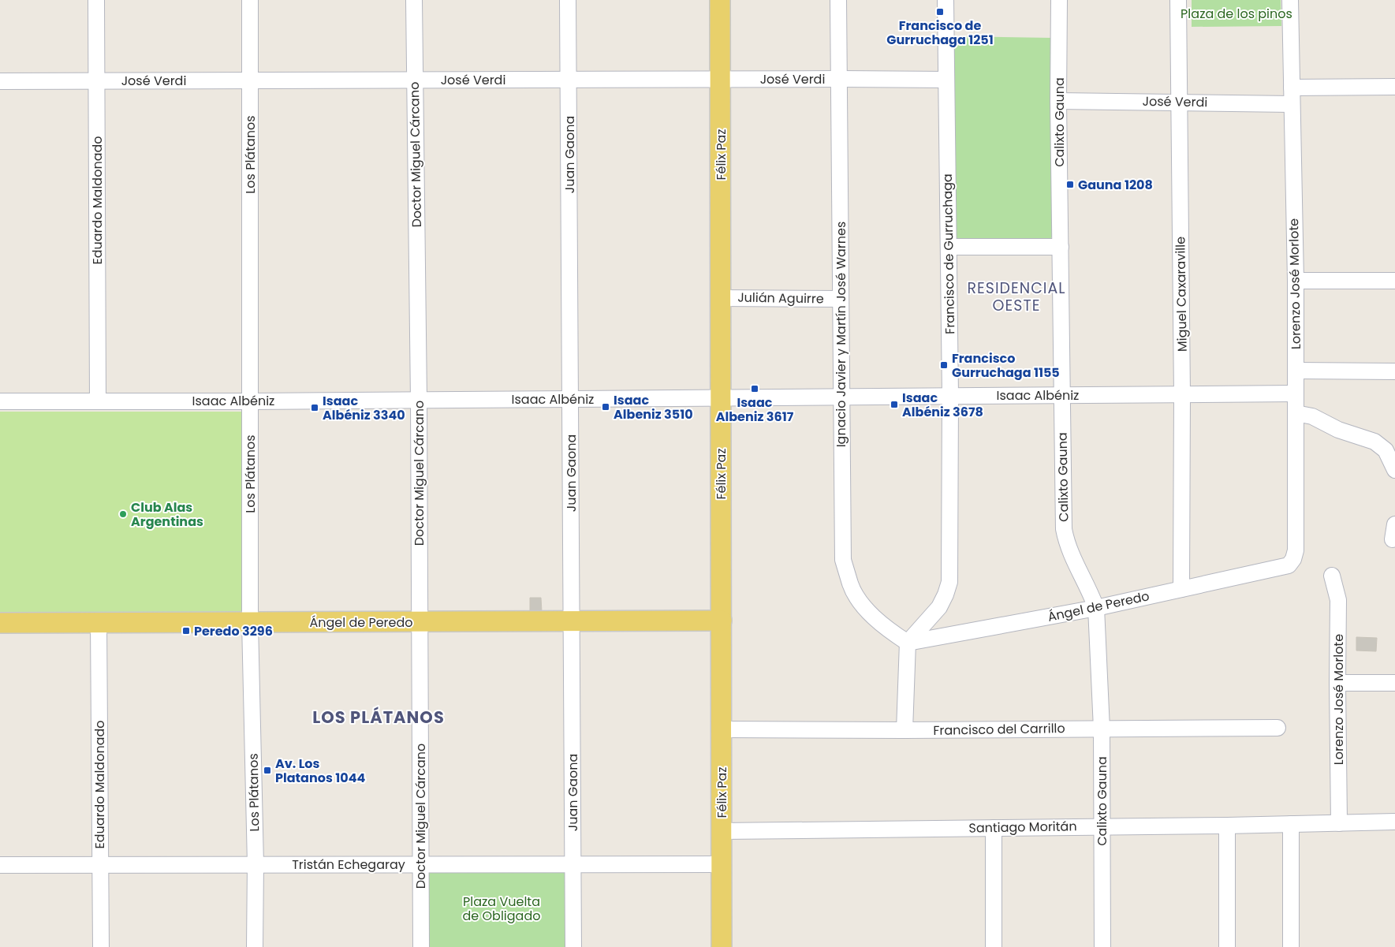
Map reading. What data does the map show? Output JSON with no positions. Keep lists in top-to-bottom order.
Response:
{
  "streets": {
    "main road": ["Félix Paz", "Ángel de Peredo"],
    "street": [
      "José Verdi",
      "Calixto Gauna",
      "Los Plátanos",
      "Doctor Miguel Cárcano",
      "Juan Gaona",
      "Eduardo Maldonado",
      "Francisco de Gurruchaga",
      "Lorenzo José Morlote",
      "Miguel Caxaraville",
      "Julián Aguirre",
      "Ignacio Javier y Martín José Warnes",
      "Isaac Albéniz",
      "Francisco del Carrillo",
      "Santiago Moritán",
      "Tristán Echegaray"
    ]
  },
  "crossings": [
    ["José Verdi", "Calixto Gauna"],
    ["José Verdi", "Los Plátanos"],
    ["José Verdi", "Doctor Miguel Cárcano"],
    ["José Verdi", "Juan Gaona"],
    ["José Verdi", "Félix Paz"],
    ["José Verdi", "Eduardo Maldonado"],
    ["José Verdi", "Francisco de Gurruchaga"],
    ["José Verdi", "Lorenzo José Morlote"],
    ["José Verdi", "Miguel Caxaraville"],
    ["José Verdi", "Ignacio Javier y Martín José Warnes"],
    ["Calixto Gauna", "Isaac Albéniz"],
    ["Calixto Gauna", "Ángel de Peredo"],
    ["Calixto Gauna", "Francisco del Carrillo"],
    ["Calixto Gauna", "Santiago Moritán"],
    ["Los Plátanos", "Isaac Albéniz"],
    ["Los Plátanos", "Ángel de Peredo"],
    ["Los Plátanos", "Tristán Echegaray"],
    ["Doctor Miguel Cárcano", "Isaac Albéniz"],
    ["Doctor Miguel Cárcano", "Ángel de Peredo"],
    ["Doctor Miguel Cárcano", "Tristán Echegaray"],
    ["Juan Gaona", "Isaac Albéniz"],
    ["Juan Gaona", "Ángel de Peredo"],
    ["Juan Gaona", "Tristán Echegaray"],
    ["Félix Paz", "Julián Aguirre"],
    ["Félix Paz", "Isaac Albéniz"],
    ["Félix Paz", "Ángel de Peredo"],
    ["Félix Paz", "Francisco del Carrillo"],
    ["Félix Paz", "Santiago Moritán"],
    ["Félix Paz", "Tristán Echegaray"],
    ["Eduardo Maldonado", "Isaac Albéniz"],
    ["Eduardo Maldonado", "Ángel de Peredo"],
    ["Eduardo Maldonado", "Tristán Echegaray"],
    ["Francisco de Gurruchaga", "Ignacio Javier y Martín José Warnes"],
    ["Francisco de Gurruchaga", "Isaac Albéniz"],
    ["Francisco de Gurruchaga", "Ángel de Peredo"],
    ["Lorenzo José Morlote", "Isaac Albéniz"],
    ["Lorenzo José Morlote", "Ángel de Peredo"],
    ["Lorenzo José Morlote", "Santiago Moritán"],
    ["Miguel Caxaraville", "Isaac Albéniz"],
    ["Miguel Caxaraville", "Ángel de Peredo"],
    ["Julián Aguirre", "Ignacio Javier y Martín José Warnes"],
    ["Ignacio Javier y Martín José Warnes", "Isaac Albéniz"],
    ["Ignacio Javier y Martín José Warnes", "Ángel de Peredo"]
  ],
  "districts": ["RESIDENCIAL OESTE", "LOS PLÁTANOS"],
  "parks": ["Plaza de los pinos", "Plaza Vuelta de Obligado"],
  "places": {
    "transit": [
      "Francisco de Gurruchaga 1251",
      "Gauna 1208",
      "Francisco Gurruchaga 1155",
      "Isaac Albeniz 3617",
      "Isaac Albéniz 3678",
      "Isaac Albeniz 3510",
      "Isaac Albéniz 3340",
      "Peredo 3296",
      "Av. Los Platanos 1044"
    ],
    "other": ["Club Alas Argentinas"]
  }
}
